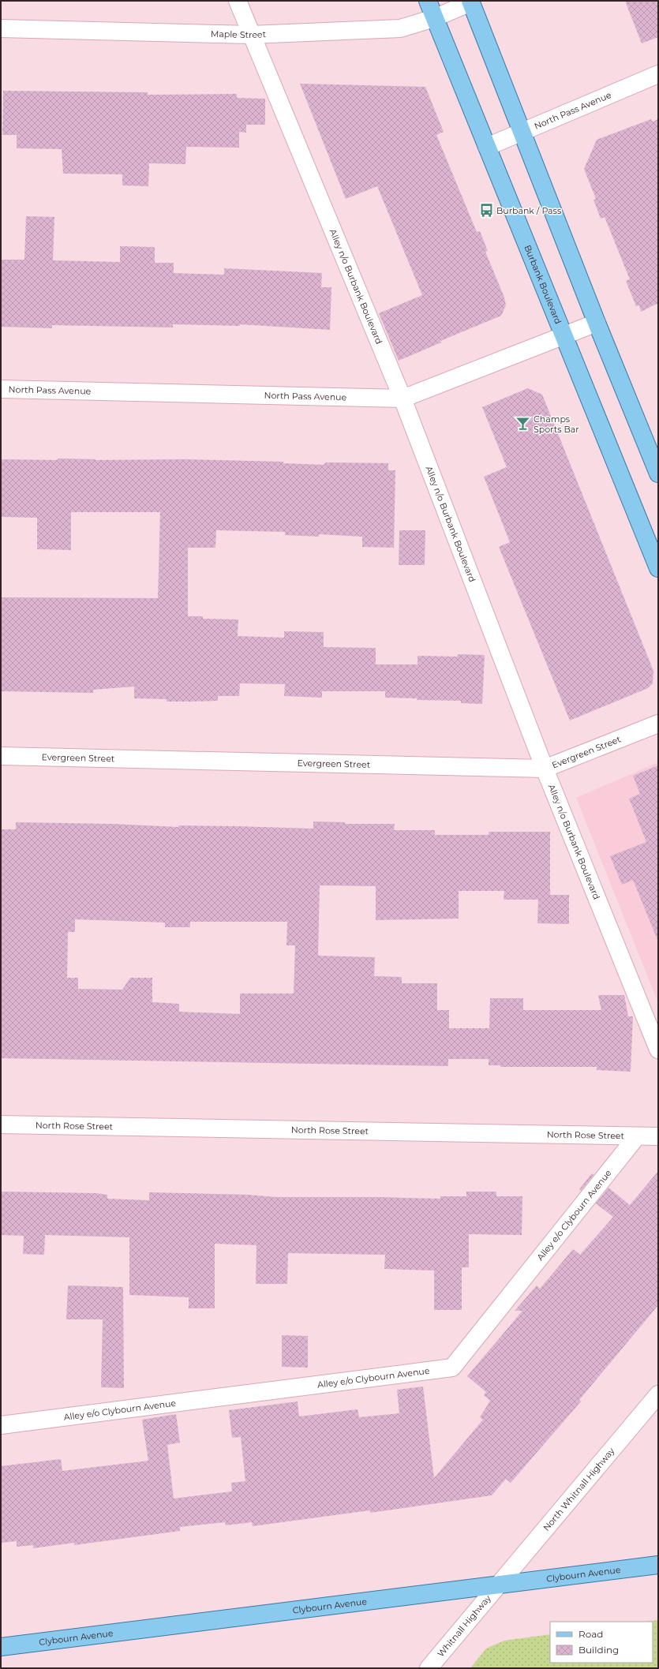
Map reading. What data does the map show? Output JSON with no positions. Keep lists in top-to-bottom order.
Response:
{
  "streets": {
    "main road": ["Burbank Boulevard", "Clybourn Avenue"],
    "street": [
      "Maple Street",
      "North Pass Avenue",
      "Alley n/o Burbank Boulevard",
      "Evergreen Street",
      "North Rose Street",
      "Alley e/o Clybourn Avenue",
      "North Whitnall Highway",
      "Whitnall Highway"
    ]
  },
  "crossings": [
    ["Maple Street", "Burbank Boulevard"],
    ["Maple Street", "Alley n/o Burbank Boulevard"],
    ["North Pass Avenue", "Burbank Boulevard"],
    ["North Pass Avenue", "Alley n/o Burbank Boulevard"],
    ["Alley n/o Burbank Boulevard", "Evergreen Street"],
    ["North Rose Street", "Alley e/o Clybourn Avenue"],
    ["North Whitnall Highway", "Clybourn Avenue"],
    ["North Whitnall Highway", "Whitnall Highway"],
    ["Clybourn Avenue", "Whitnall Highway"]
  ],
  "places": {
    "bus stop": ["Burbank / Pass"],
    "bar": ["Champs Sports Bar"]
  },
  "legend": ["Road", "Building"]
}
